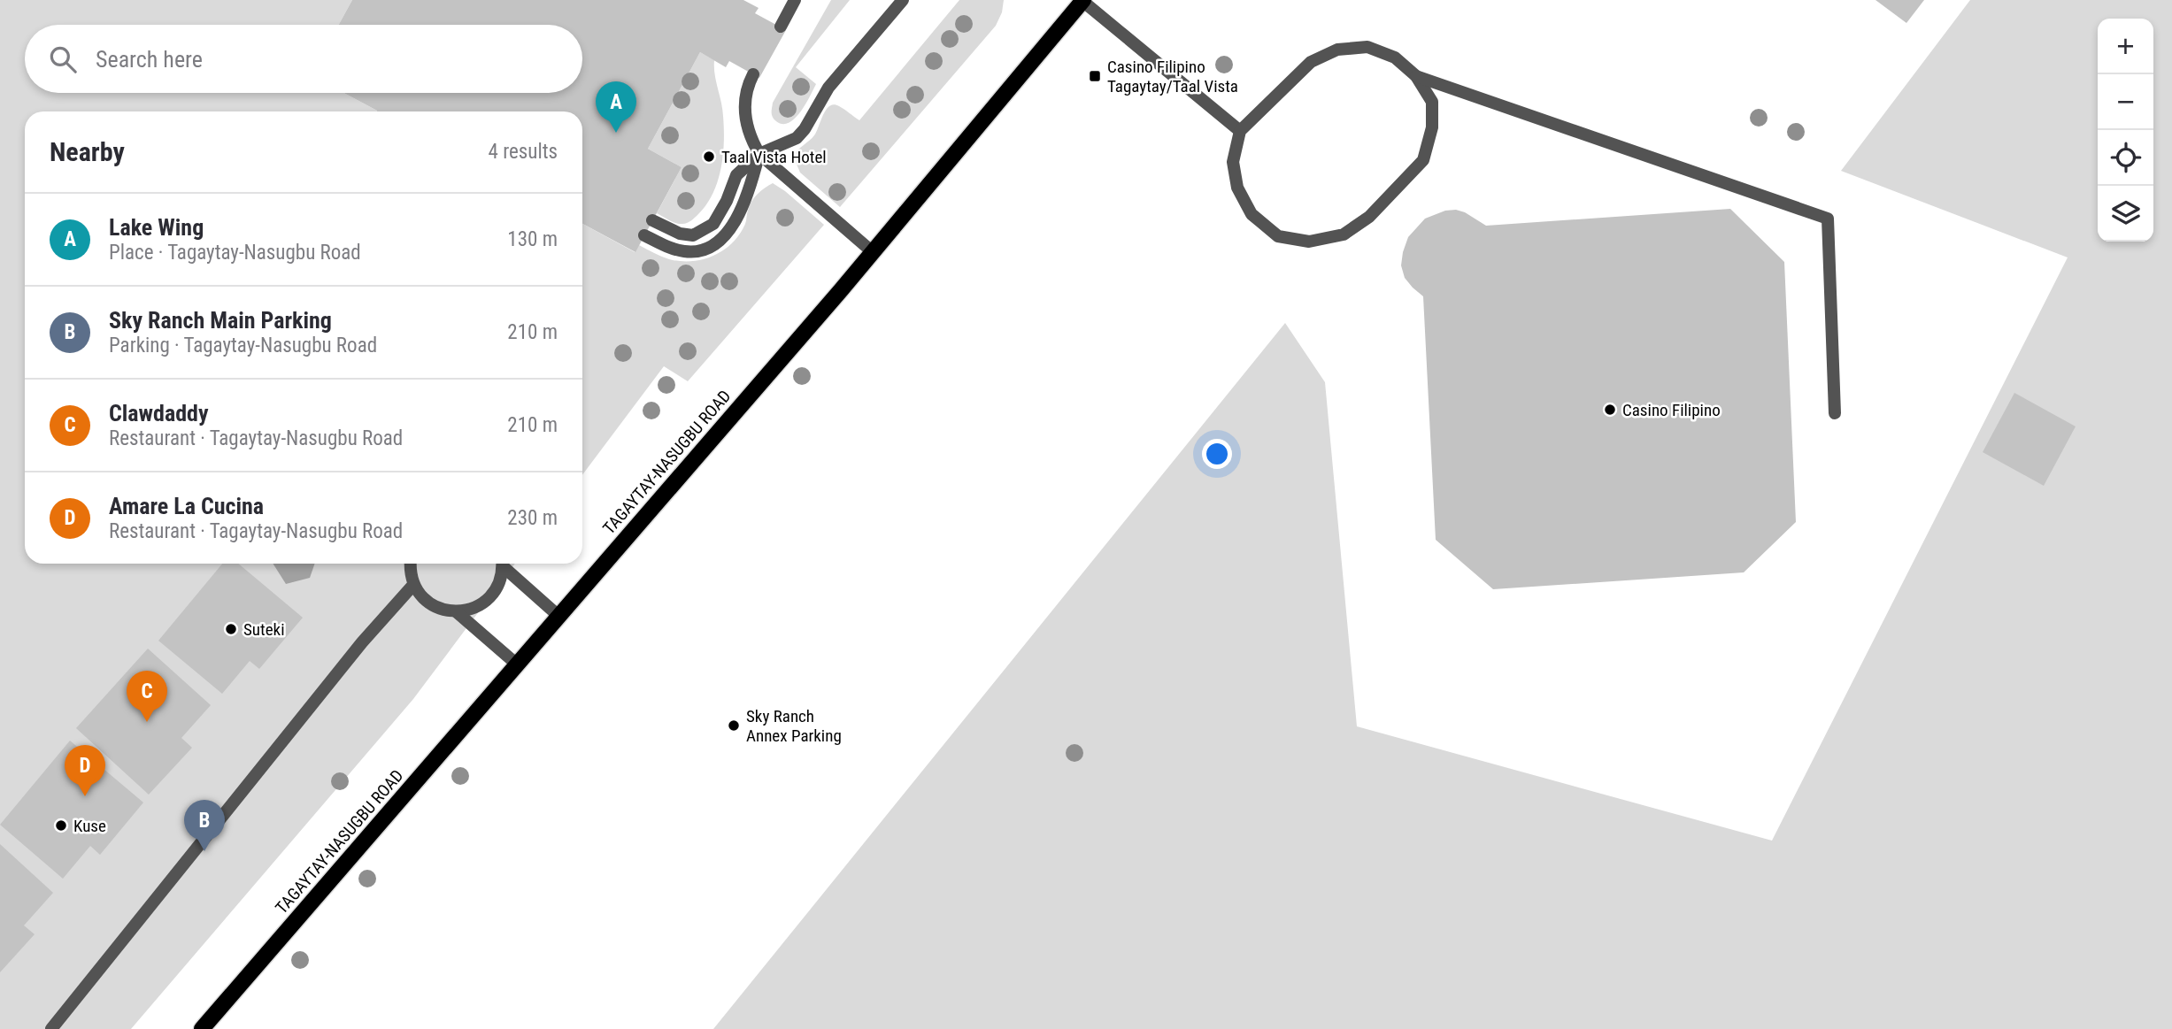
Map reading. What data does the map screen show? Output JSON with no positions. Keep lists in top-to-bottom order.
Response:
{
  "streets": {
    "main road": ["TAGAYTAY-NASUGBU ROAD"]
  },
  "places": {
    "transit": ["Casino Filipino Tagaytay/Taal Vista"],
    "other": [
      "Taal Vista Hotel",
      "Casino Filipino",
      "Suteki",
      "Sky Ranch Annex Parking",
      "Kuse"
    ]
  },
  "page": {
    "map_buttons": ["+", "−"],
    "search": "Search here",
    "pins": [
      "A",
      "C",
      "D",
      "B"
    ],
    "heading": ["Nearby", "4 results"],
    "list": [
      {
        "mark": "A",
        "name": "Lake Wing",
        "note": "Place · Tagaytay-Nasugbu Road",
        "value": "130 m"
      },
      {
        "mark": "B",
        "name": "Sky Ranch Main Parking",
        "note": "Parking · Tagaytay-Nasugbu Road",
        "value": "210 m"
      },
      {
        "mark": "C",
        "name": "Clawdaddy",
        "note": "Restaurant · Tagaytay-Nasugbu Road",
        "value": "210 m"
      },
      {
        "mark": "D",
        "name": "Amare La Cucina",
        "note": "Restaurant · Tagaytay-Nasugbu Road",
        "value": "230 m"
      }
    ]
  }
}
